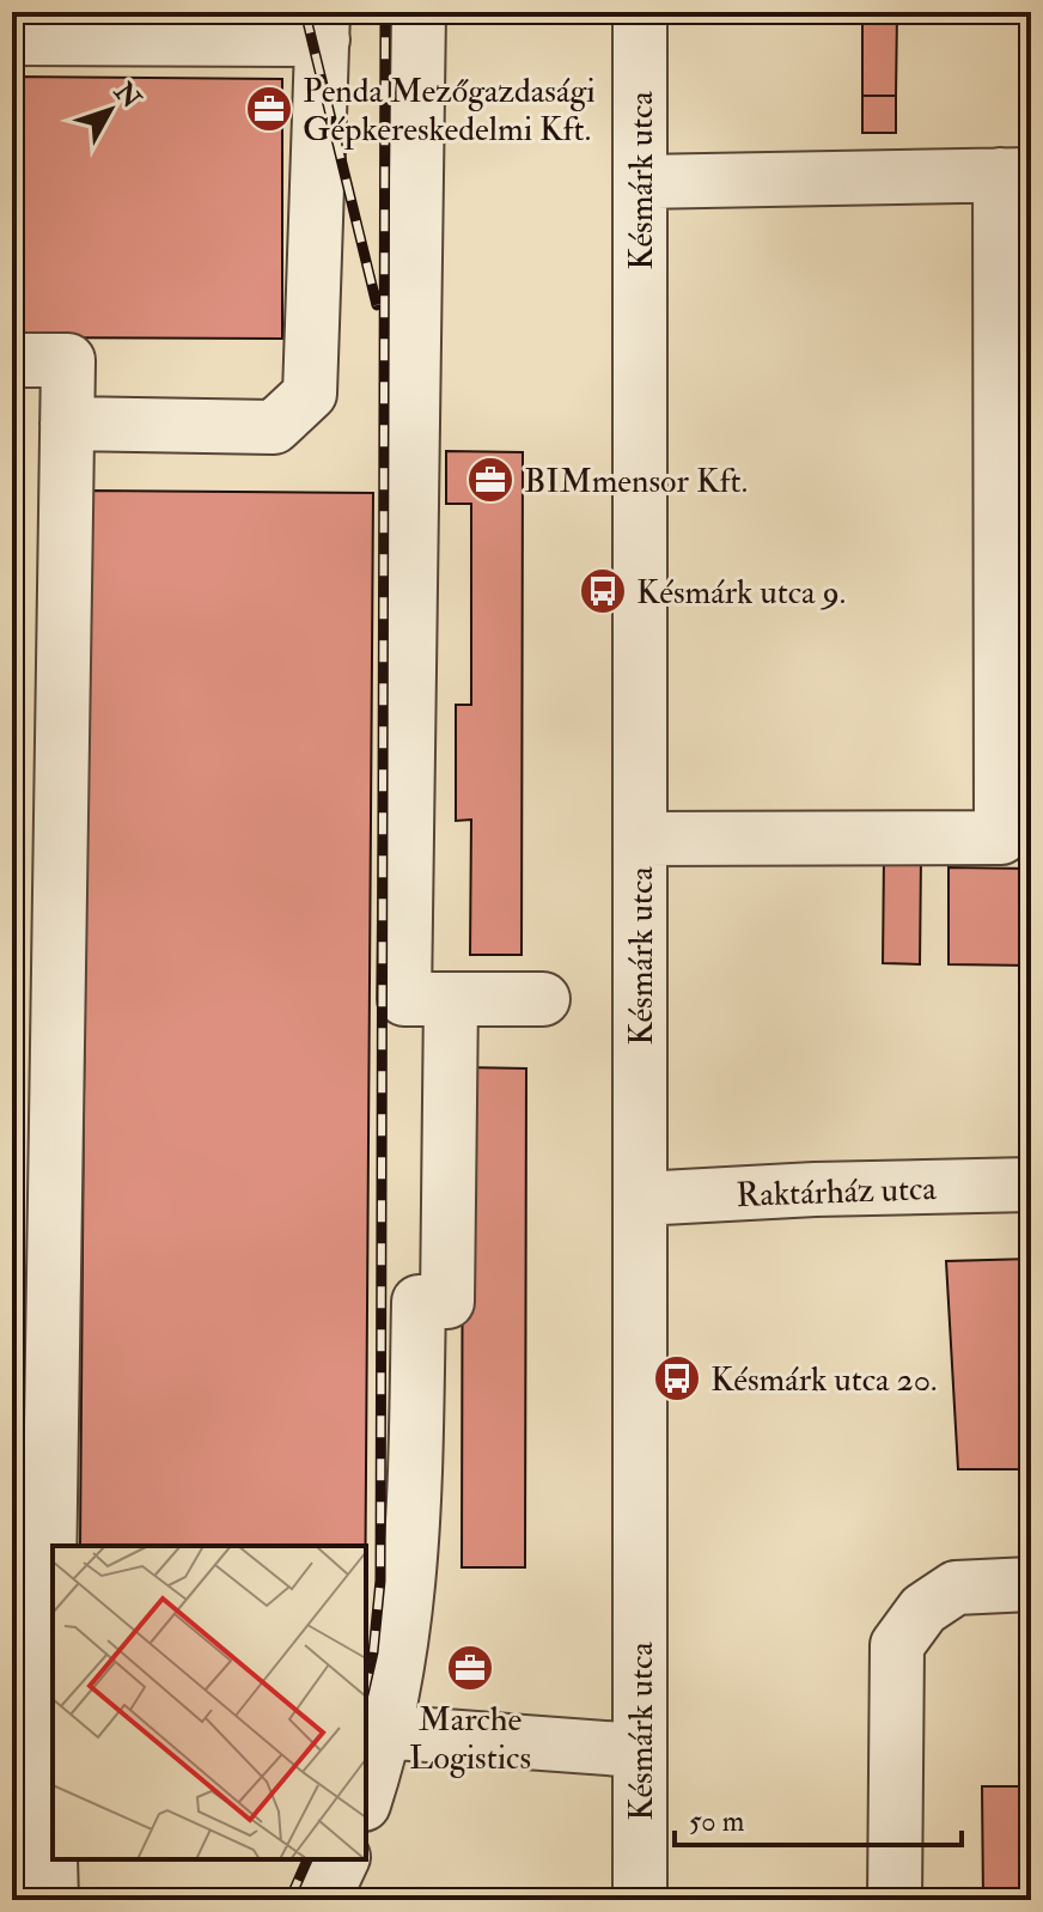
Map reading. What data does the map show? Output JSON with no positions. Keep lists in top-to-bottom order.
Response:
{
  "streets": {
    "street": ["Késmárk utca", "Raktárház utca"]
  },
  "crossings": [
    ["Késmárk utca", "Raktárház utca"]
  ],
  "places": {
    "office": ["Penda Mezőgazdasági Gépkereskedelmi Kft.", "BIMmensor Kft.", "Marche Logistics"],
    "bus stop": ["Késmárk utca 9.", "Késmárk utca 20."]
  },
  "scale_bar": "50 m",
  "north": "top right"
}
